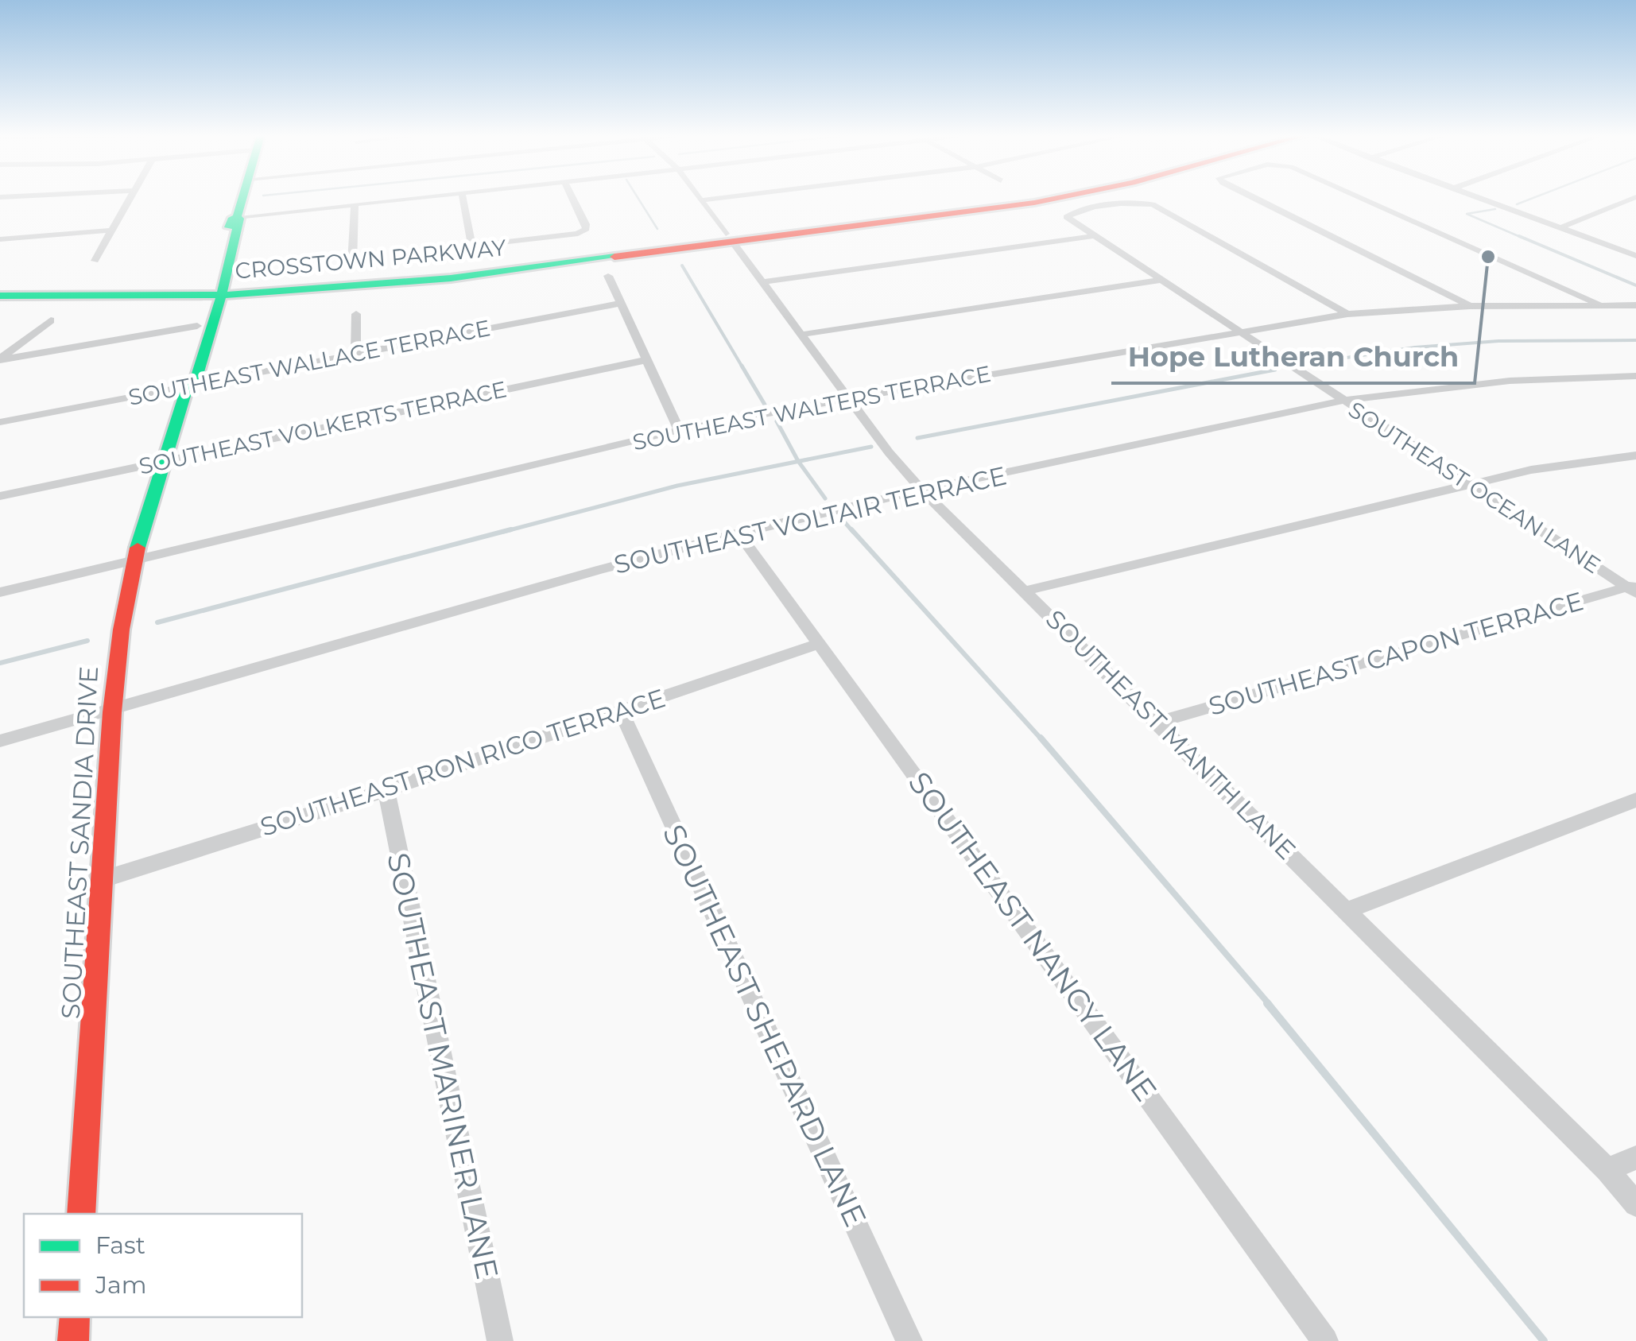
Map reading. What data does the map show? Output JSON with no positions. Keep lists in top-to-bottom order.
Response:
{
  "streets": {
    "main road": ["CROSSTOWN PARKWAY", "SOUTHEAST SANDIA DRIVE"],
    "street": [
      "SOUTHEAST WALLACE TERRACE",
      "SOUTHEAST WALTERS TERRACE",
      "SOUTHEAST VOLKERTS TERRACE",
      "SOUTHEAST OCEAN LANE",
      "SOUTHEAST VOLTAIR TERRACE",
      "SOUTHEAST CAPON TERRACE",
      "SOUTHEAST MANTH LANE",
      "SOUTHEAST RON RICO TERRACE",
      "SOUTHEAST NANCY LANE",
      "SOUTHEAST SHEPARD LANE",
      "SOUTHEAST MARINER LANE"
    ]
  },
  "crossings": [
    ["CROSSTOWN PARKWAY", "SOUTHEAST MANTH LANE"],
    ["CROSSTOWN PARKWAY", "SOUTHEAST SANDIA DRIVE"],
    ["SOUTHEAST WALLACE TERRACE", "SOUTHEAST SANDIA DRIVE"],
    ["SOUTHEAST WALTERS TERRACE", "SOUTHEAST OCEAN LANE"],
    ["SOUTHEAST WALTERS TERRACE", "SOUTHEAST MANTH LANE"],
    ["SOUTHEAST WALTERS TERRACE", "SOUTHEAST SANDIA DRIVE"],
    ["SOUTHEAST VOLKERTS TERRACE", "SOUTHEAST SANDIA DRIVE"],
    ["SOUTHEAST OCEAN LANE", "SOUTHEAST VOLTAIR TERRACE"],
    ["SOUTHEAST OCEAN LANE", "SOUTHEAST CAPON TERRACE"],
    ["SOUTHEAST VOLTAIR TERRACE", "SOUTHEAST MANTH LANE"],
    ["SOUTHEAST VOLTAIR TERRACE", "SOUTHEAST SANDIA DRIVE"],
    ["SOUTHEAST VOLTAIR TERRACE", "SOUTHEAST NANCY LANE"],
    ["SOUTHEAST CAPON TERRACE", "SOUTHEAST MANTH LANE"],
    ["SOUTHEAST RON RICO TERRACE", "SOUTHEAST SANDIA DRIVE"],
    ["SOUTHEAST RON RICO TERRACE", "SOUTHEAST NANCY LANE"],
    ["SOUTHEAST RON RICO TERRACE", "SOUTHEAST SHEPARD LANE"],
    ["SOUTHEAST RON RICO TERRACE", "SOUTHEAST MARINER LANE"]
  ],
  "places": ["Hope Lutheran Church"],
  "legend": ["Fast", "Jam"]
}
